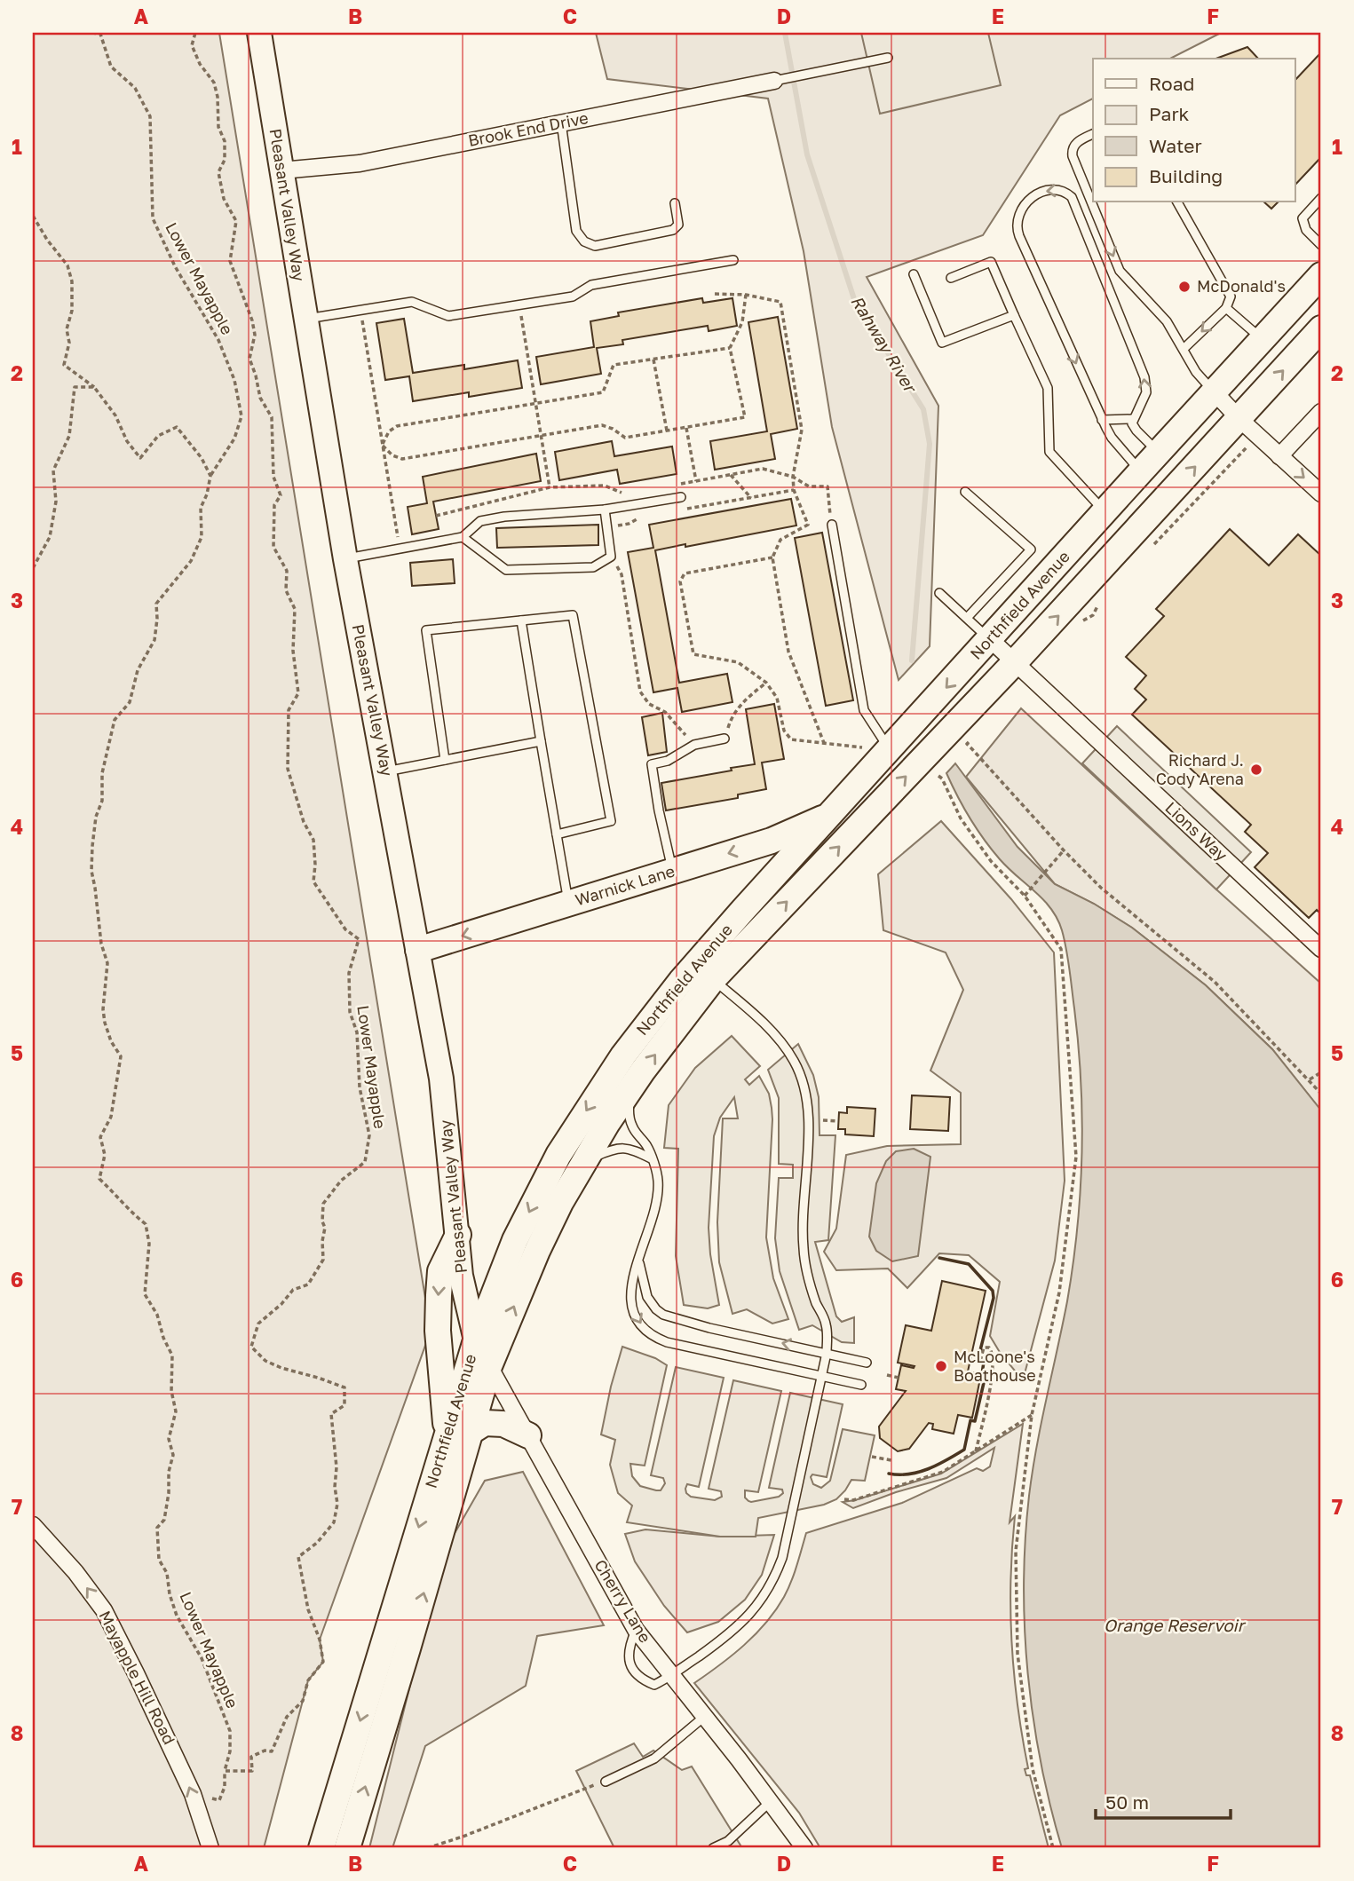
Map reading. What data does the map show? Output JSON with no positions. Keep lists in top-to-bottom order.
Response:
{
  "streets": {
    "main road": ["Pleasant Valley Way", "Northfield Avenue", "Warnick Lane"],
    "street": [
      "Brook End Drive",
      "Lions Way",
      "Cherry Lane",
      "Mayapple Hill Road"
    ],
    "path": ["Lower Mayapple"]
  },
  "crossings": [
    ["Brook End Drive", "Pleasant Valley Way"],
    ["Pleasant Valley Way", "Northfield Avenue"],
    ["Pleasant Valley Way", "Warnick Lane"],
    ["Pleasant Valley Way", "Cherry Lane"],
    ["Northfield Avenue", "Lions Way"],
    ["Northfield Avenue", "Warnick Lane"],
    ["Northfield Avenue", "Cherry Lane"]
  ],
  "one_way": ["Warnick Lane", "Mayapple Hill Road"],
  "water": ["Rahway River", "Orange Reservoir"],
  "places": ["McDonald's", "Richard J. Cody Arena", "McLoone's Boathouse"],
  "legend": [
    "Road",
    "Park",
    "Water",
    "Building"
  ],
  "scale_bar": "50 m",
  "grid": {
    "columns": [
      "A",
      "B",
      "C",
      "D",
      "E",
      "F"
    ],
    "rows": [
      "1",
      "2",
      "3",
      "4",
      "5",
      "6",
      "7",
      "8"
    ]
  }
}
